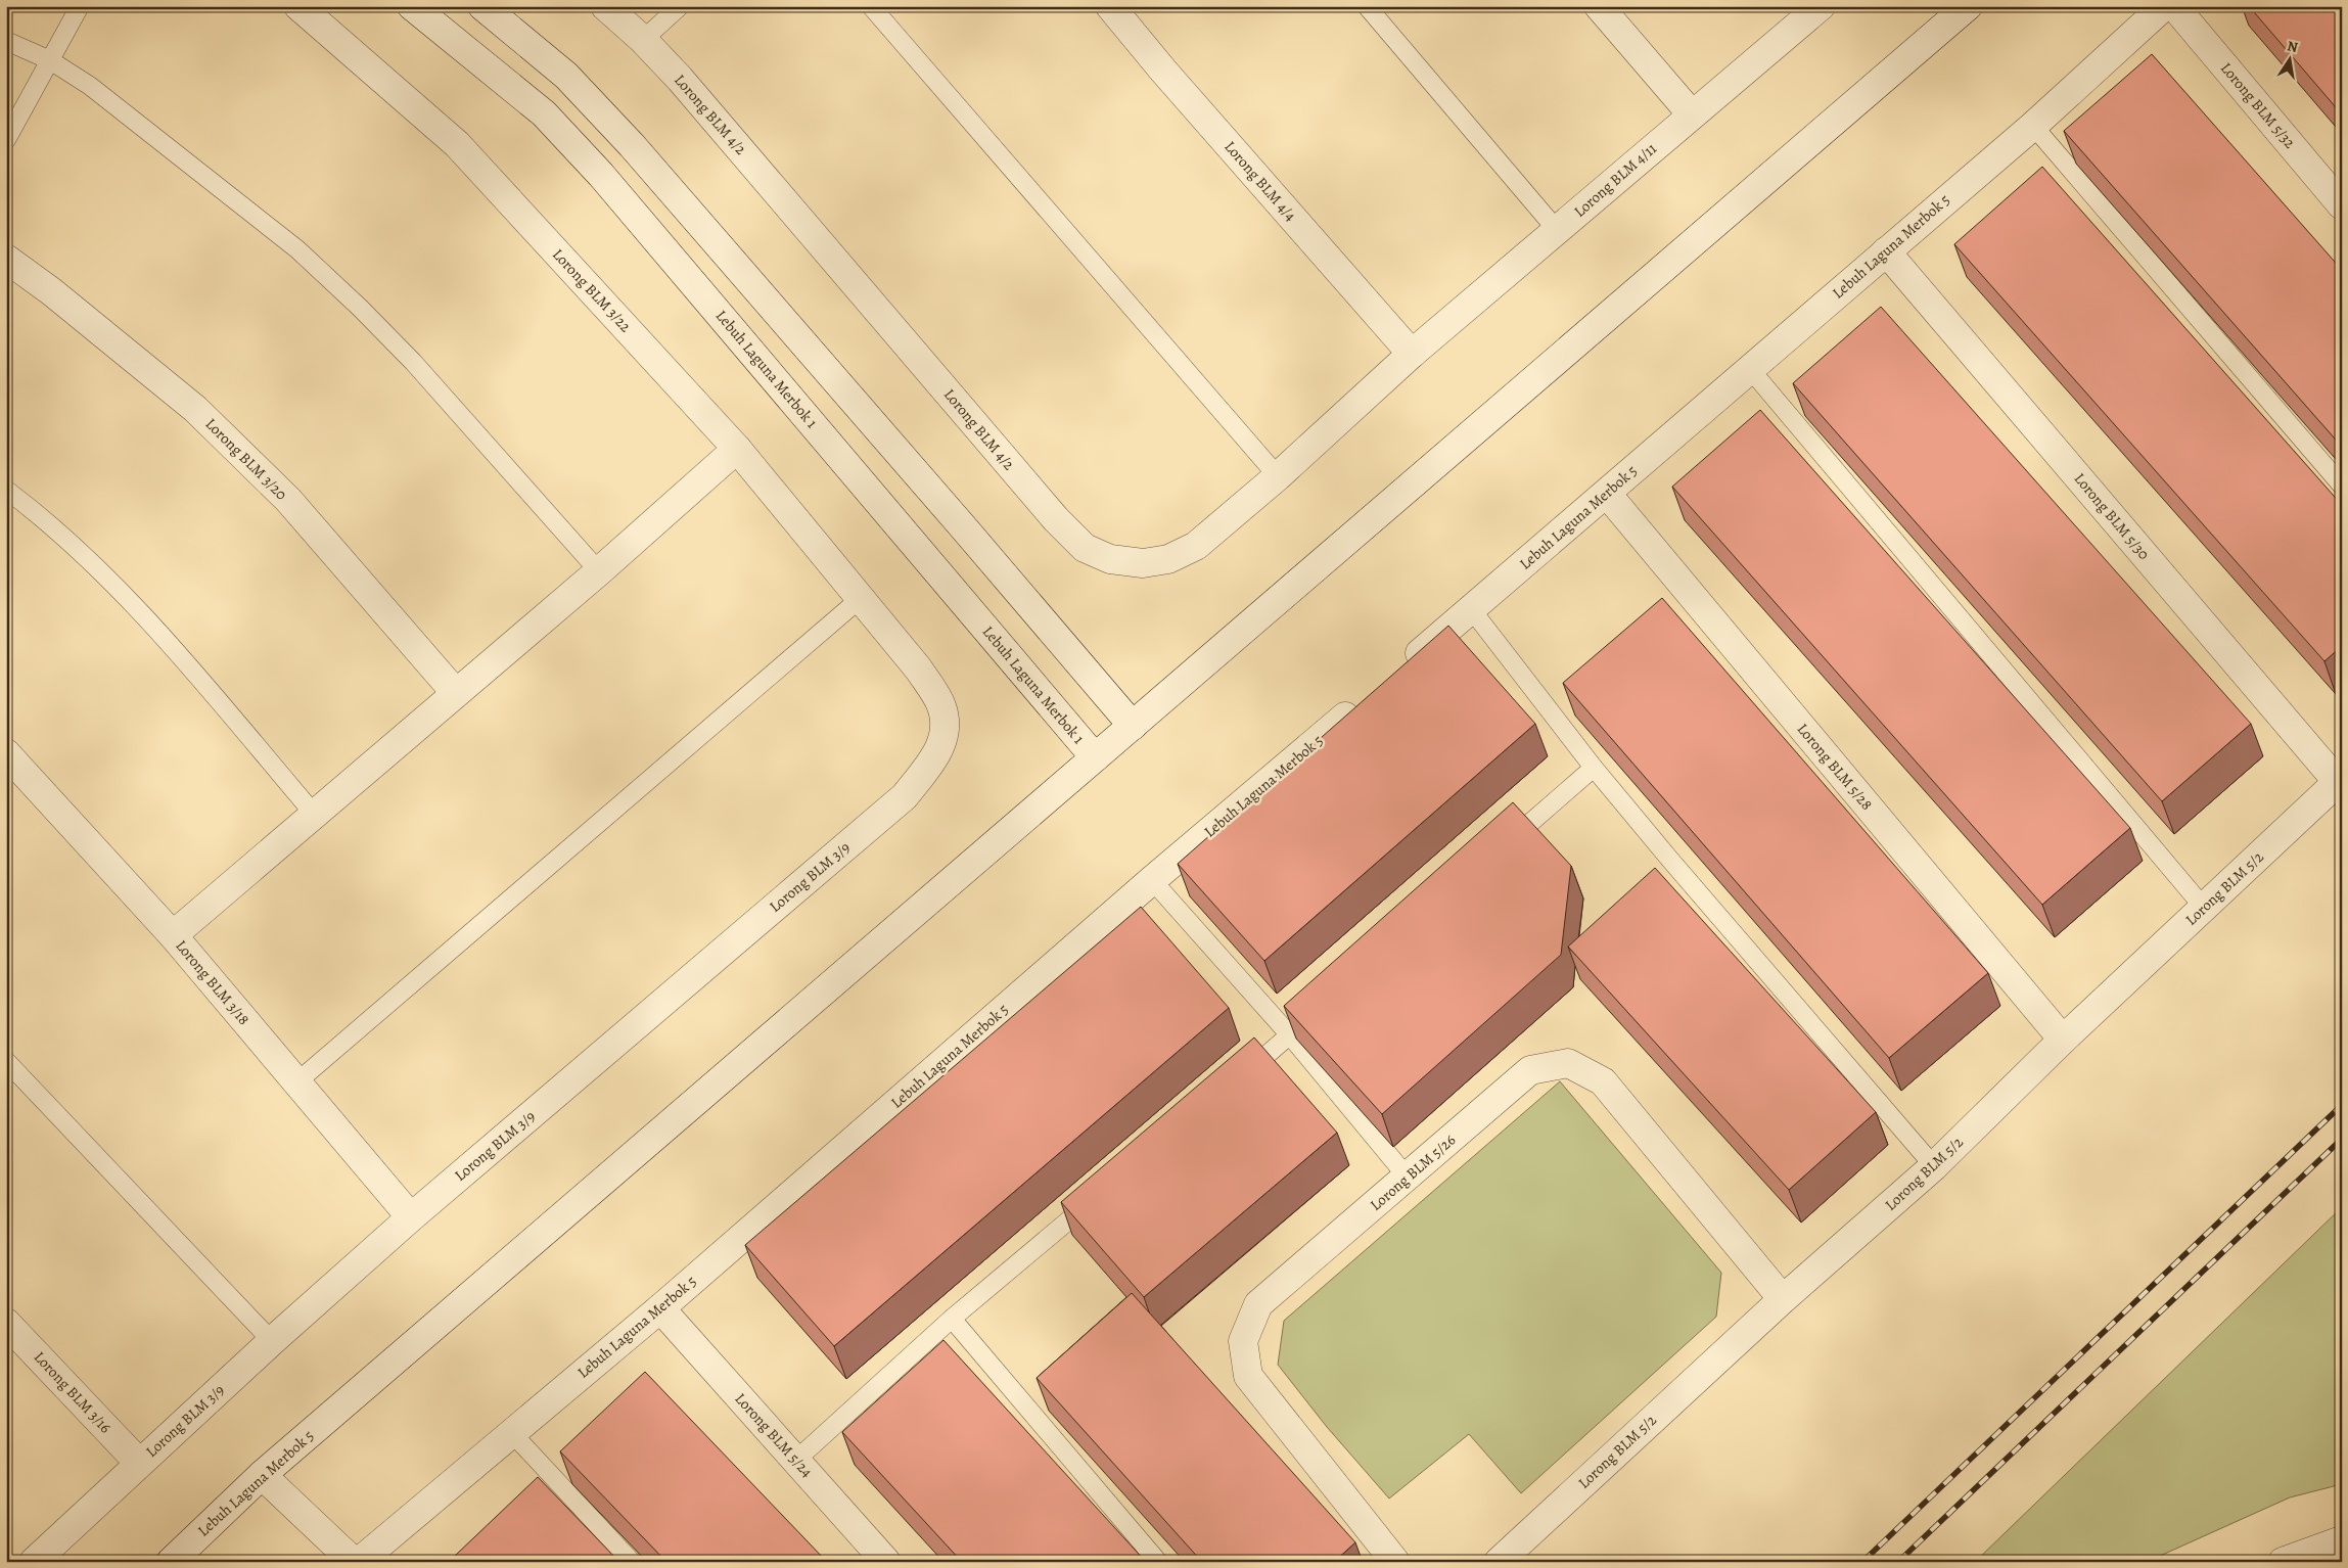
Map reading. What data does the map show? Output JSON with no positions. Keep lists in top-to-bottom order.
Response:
{
  "streets": {
    "street": [
      "Lorong BLM 5/32",
      "Lorong BLM 4/2",
      "Lorong BLM 4/11",
      "Lorong BLM 4/4",
      "Lebuh Laguna Merbok 5",
      "Lorong BLM 3/22",
      "Lebuh Laguna Merbok 1",
      "Lorong BLM 3/20",
      "Lorong BLM 5/30",
      "Lorong BLM 5/28",
      "Lorong BLM 3/9",
      "Lorong BLM 5/2",
      "Lorong BLM 3/18",
      "Lorong BLM 5/26",
      "Lorong BLM 3/16",
      "Lorong BLM 5/24"
    ]
  },
  "crossings": [
    ["Lorong BLM 4/2", "Lorong BLM 4/11"],
    ["Lorong BLM 4/2", "Lorong BLM 4/4"],
    ["Lorong BLM 4/11", "Lorong BLM 4/4"],
    ["Lebuh Laguna Merbok 5", "Lebuh Laguna Merbok 1"],
    ["Lebuh Laguna Merbok 5", "Lorong BLM 5/30"],
    ["Lebuh Laguna Merbok 5", "Lorong BLM 5/28"],
    ["Lebuh Laguna Merbok 5", "Lorong BLM 5/24"],
    ["Lorong BLM 3/22", "Lorong BLM 3/9"],
    ["Lorong BLM 5/30", "Lorong BLM 5/2"],
    ["Lorong BLM 5/28", "Lorong BLM 5/2"],
    ["Lorong BLM 3/9", "Lorong BLM 3/18"],
    ["Lorong BLM 3/9", "Lorong BLM 3/16"],
    ["Lorong BLM 5/2", "Lorong BLM 5/26"]
  ],
  "north": "top"
}
